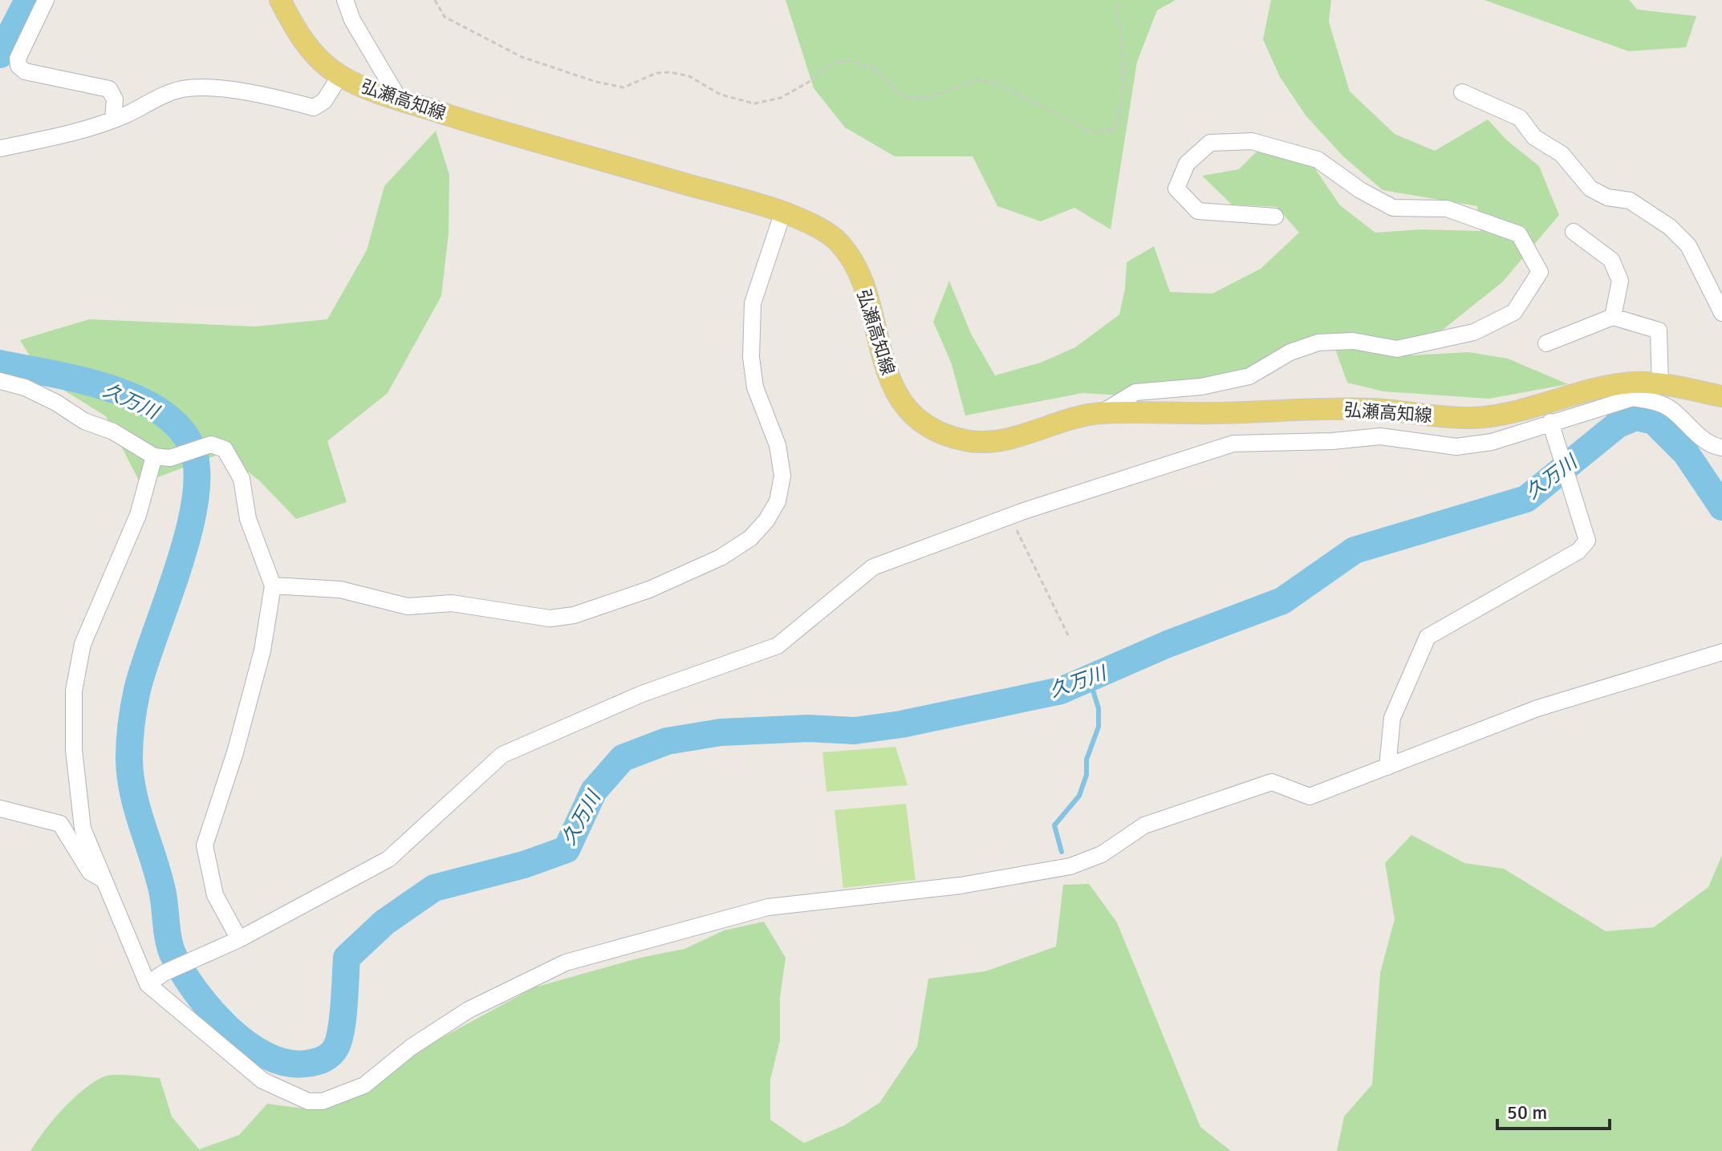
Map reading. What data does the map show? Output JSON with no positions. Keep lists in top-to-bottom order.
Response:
{
  "streets": {
    "main road": ["弘瀬高知線"]
  },
  "water": ["久万川"],
  "scale_bar": "50 m"
}
